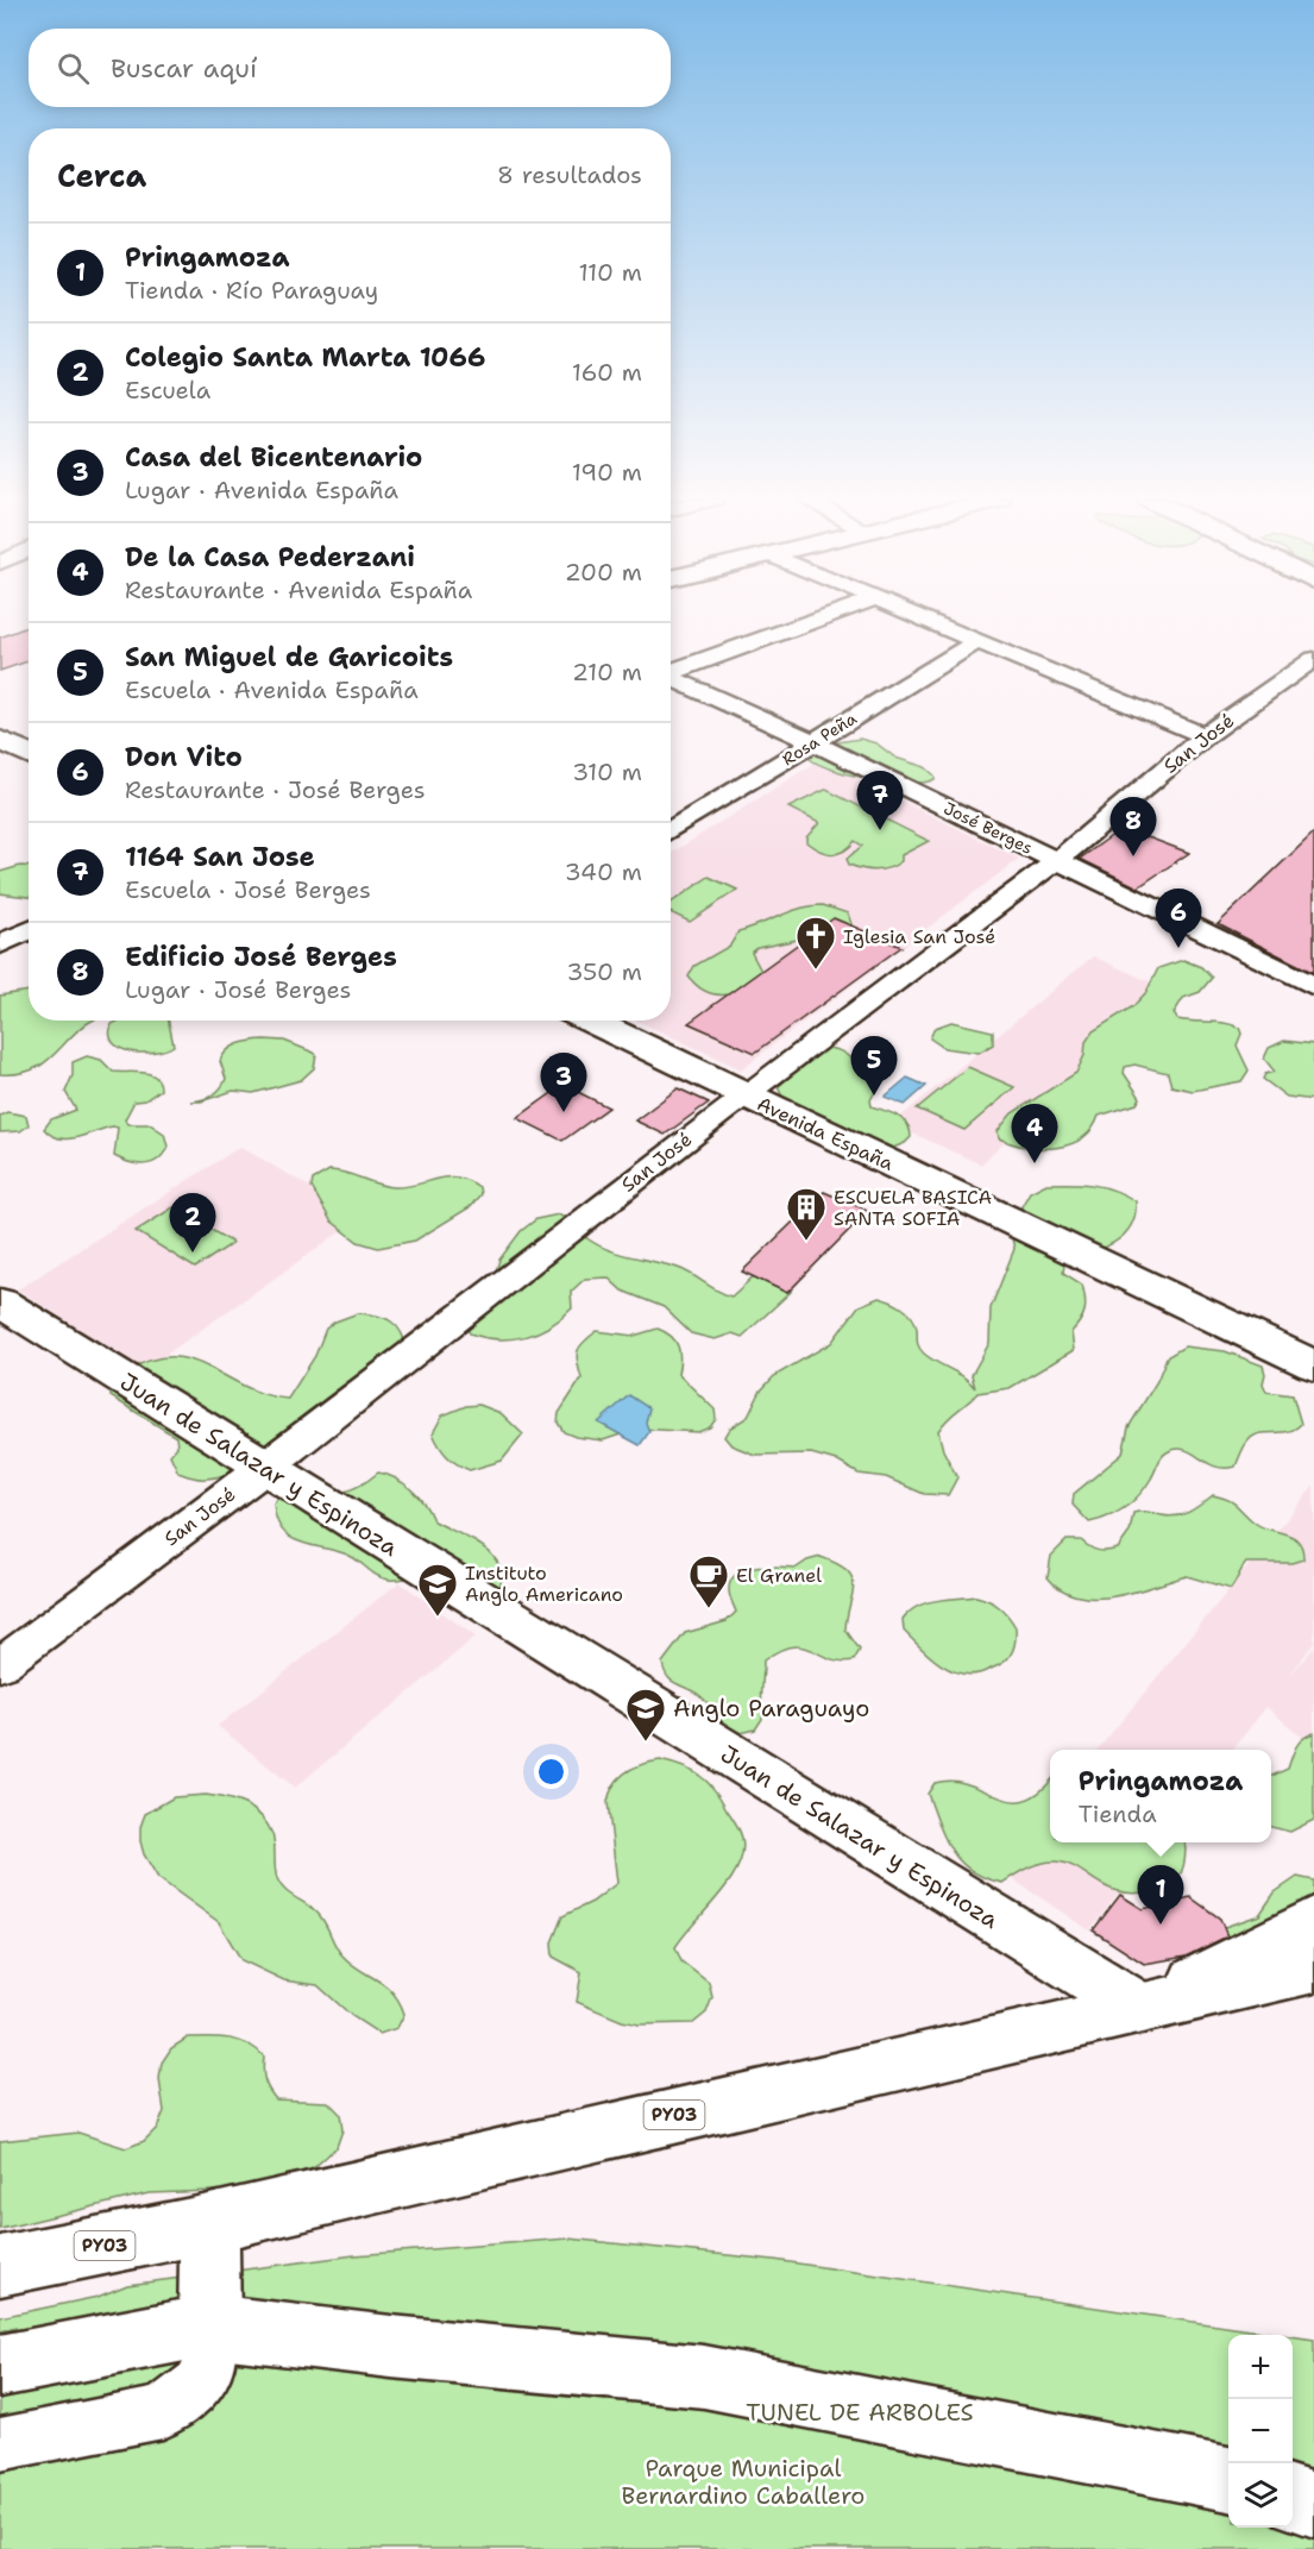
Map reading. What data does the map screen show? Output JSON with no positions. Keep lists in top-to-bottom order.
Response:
{
  "streets": {
    "main road": ["Avenida España", "Juan de Salazar y Espinoza", "PY03"],
    "street": ["Rosa Peña", "San José", "José Berges"]
  },
  "crossings": [
    ["Rosa Peña", "José Berges"],
    ["San José", "José Berges"],
    ["San José", "Avenida España"],
    ["San José", "Juan de Salazar y Espinoza"],
    ["Juan de Salazar y Espinoza", "PY03"]
  ],
  "parks": ["TUNEL DE ARBOLES", "Parque Municipal Bernardino Caballero"],
  "places": {
    "church": ["Iglesia San José"],
    "building": ["ESCUELA BASICA SANTA SOFIA"],
    "cafe": ["El Granel"],
    "school or university": ["Instituto Anglo Americano", "Anglo Paraguayo"]
  },
  "page": {
    "search": "Buscar aquí",
    "heading": ["Cerca", "8 resultados"],
    "list": [
      {
        "mark": "1",
        "name": "Pringamoza",
        "note": "Tienda · Río Paraguay",
        "value": "110 m"
      },
      {
        "mark": "2",
        "name": "Colegio Santa Marta 1066",
        "note": "Escuela",
        "value": "160 m"
      },
      {
        "mark": "3",
        "name": "Casa del Bicentenario",
        "note": "Lugar · Avenida España",
        "value": "190 m"
      },
      {
        "mark": "4",
        "name": "De la Casa Pederzani",
        "note": "Restaurante · Avenida España",
        "value": "200 m"
      },
      {
        "mark": "5",
        "name": "San Miguel de Garicoits",
        "note": "Escuela · Avenida España",
        "value": "210 m"
      },
      {
        "mark": "6",
        "name": "Don Vito",
        "note": "Restaurante · José Berges",
        "value": "310 m"
      },
      {
        "mark": "7",
        "name": "1164 San Jose",
        "note": "Escuela · José Berges",
        "value": "340 m"
      },
      {
        "mark": "8",
        "name": "Edificio José Berges",
        "note": "Lugar · José Berges",
        "value": "350 m"
      }
    ],
    "pins": [
      "7",
      "8",
      "6",
      "5",
      "3",
      "4",
      "2",
      "1"
    ],
    "popup": ["Pringamoza", "Tienda"],
    "map_buttons": ["+", "−"]
  }
}
